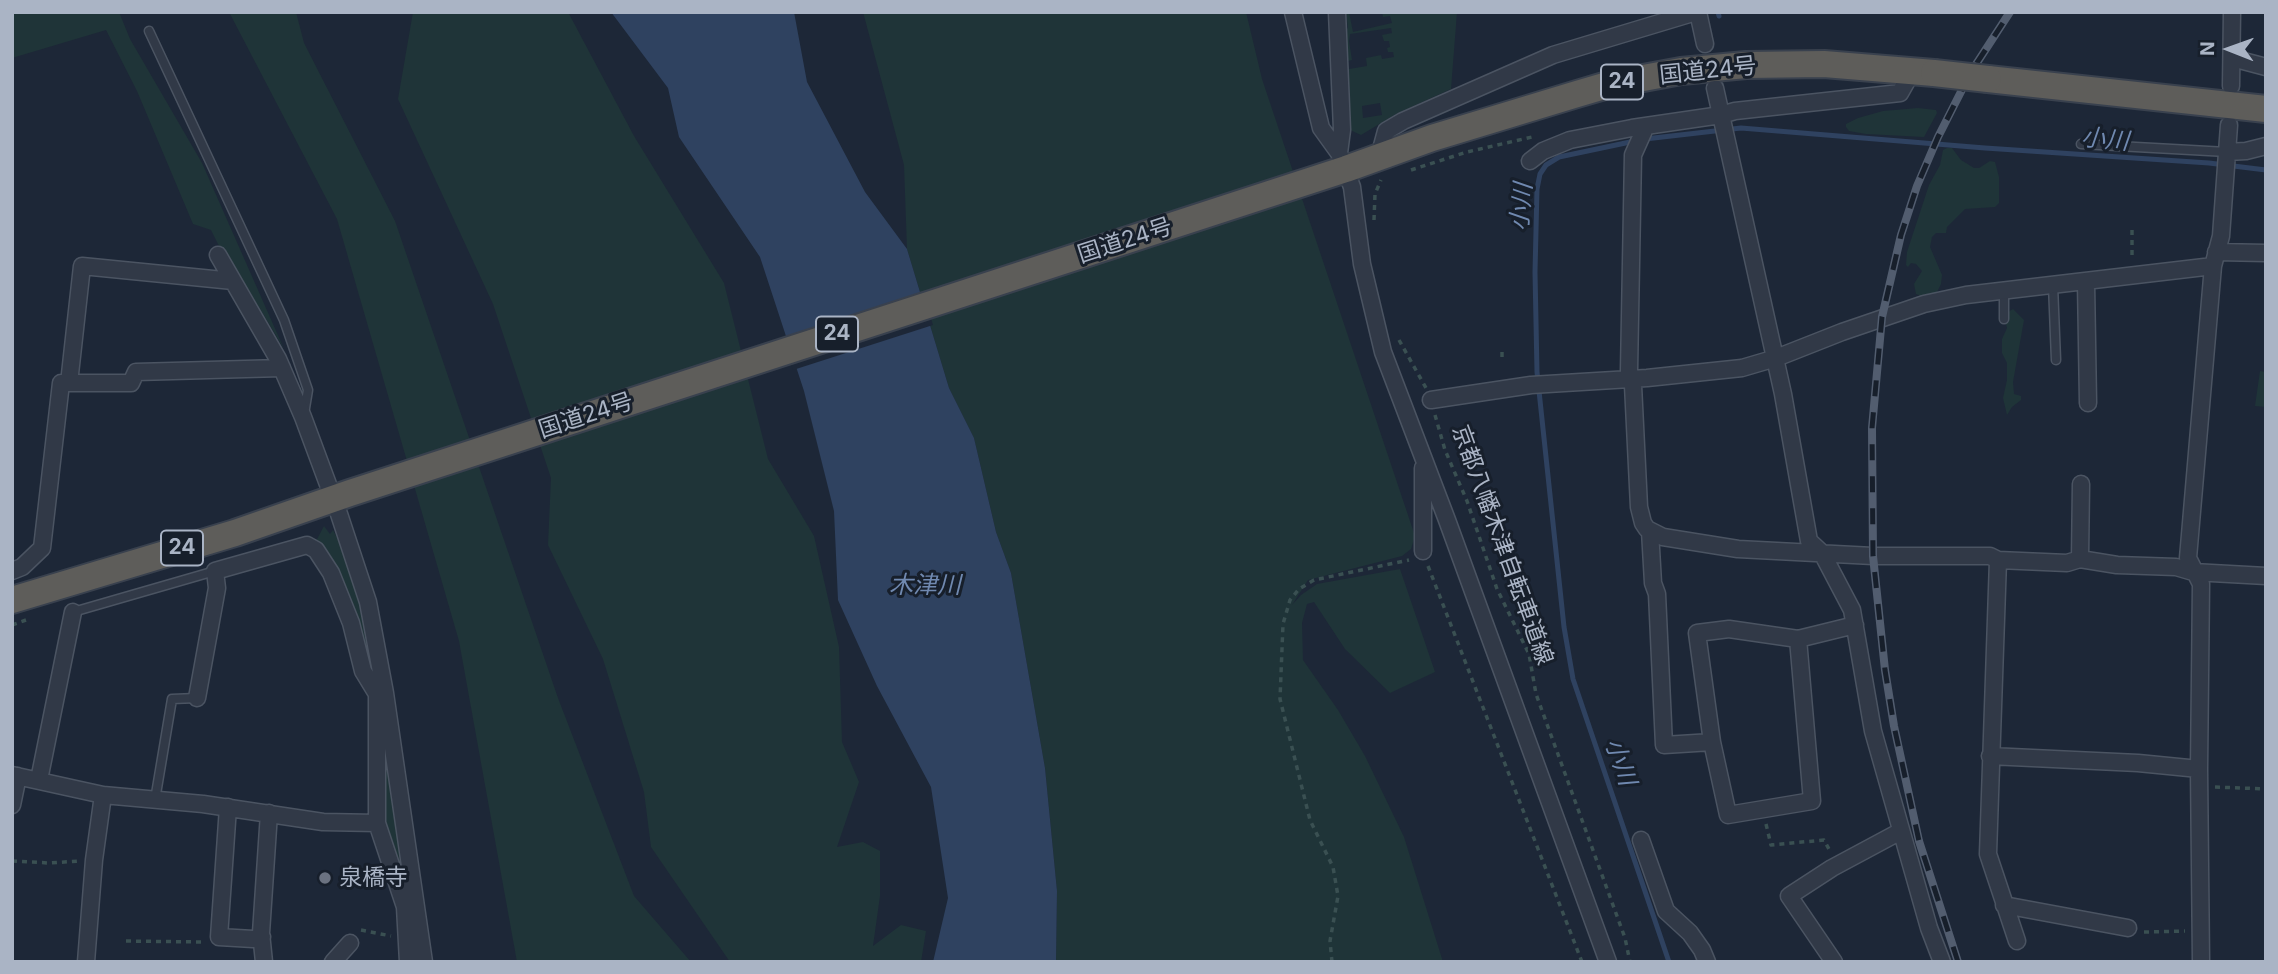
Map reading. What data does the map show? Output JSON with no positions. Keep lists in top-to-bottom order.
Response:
{
  "streets": {
    "highway": ["国道24号", "24"],
    "path": ["京都八幡木津自転車道線"]
  },
  "water": ["小川", "木津川"],
  "places": ["泉橋寺"],
  "north": "left"
}
